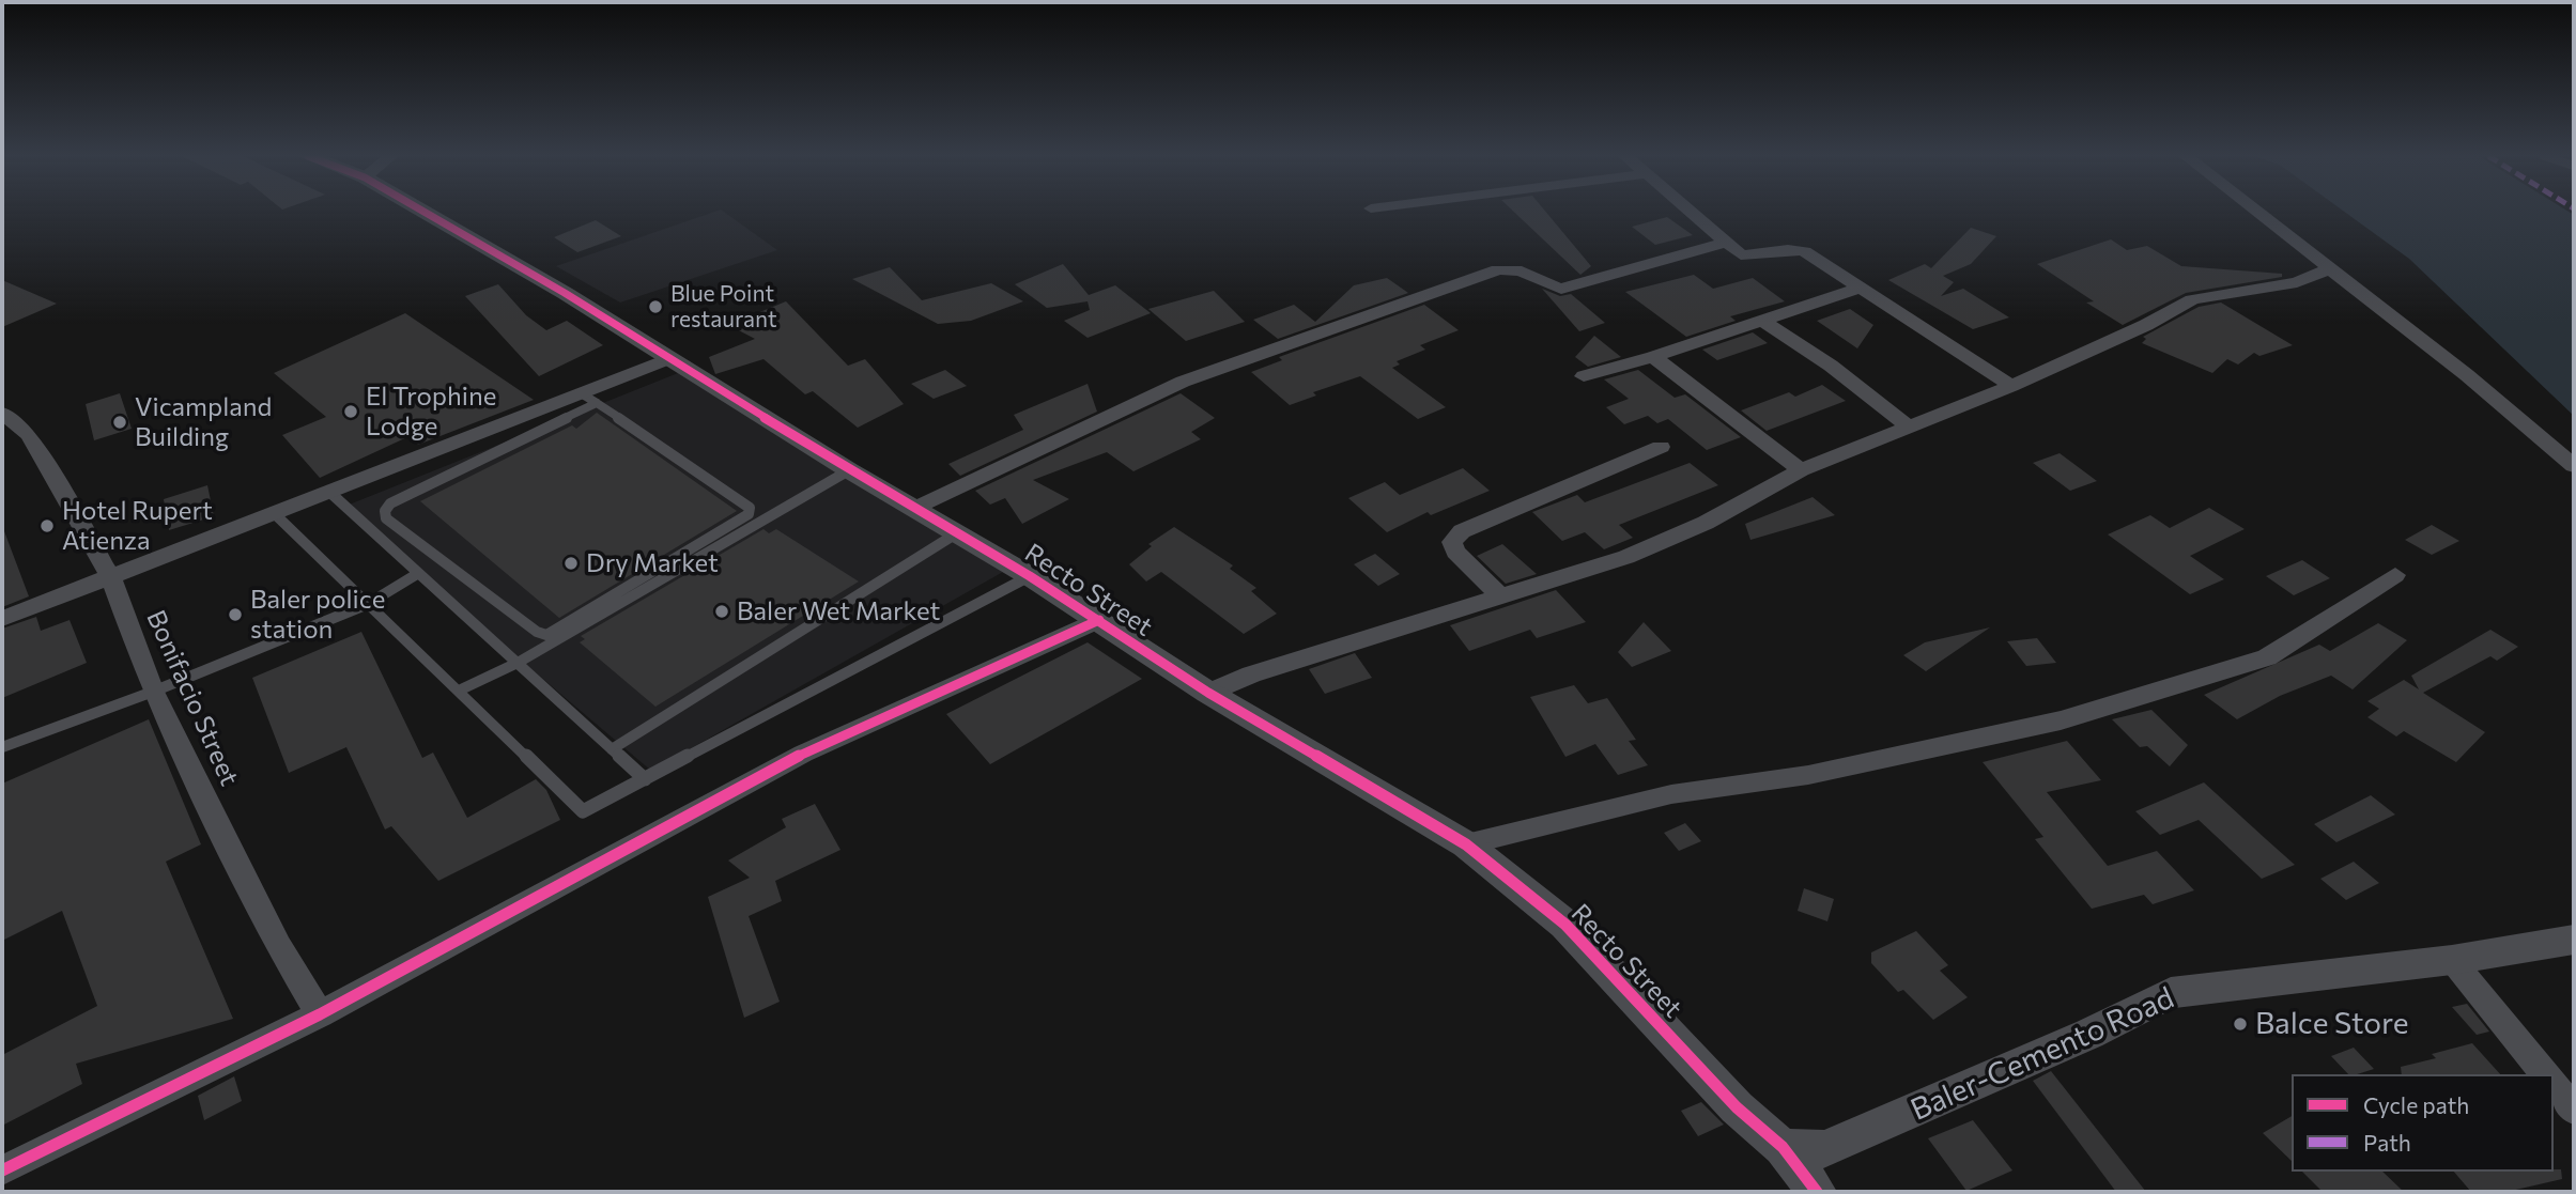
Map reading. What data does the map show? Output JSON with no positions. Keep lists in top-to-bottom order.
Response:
{
  "streets": {
    "street": ["Recto Street", "Bonifacio Street", "Baler-Cemento Road"]
  },
  "crossings": [
    ["Recto Street", "Baler-Cemento Road"]
  ],
  "places": [
    "Blue Point restaurant",
    "El Trophine Lodge",
    "Vicampland Building",
    "Hotel Rupert Atienza",
    "Dry Market",
    "Baler Wet Market",
    "Baler police station",
    "Balce Store"
  ],
  "legend": ["Cycle path", "Path"]
}
